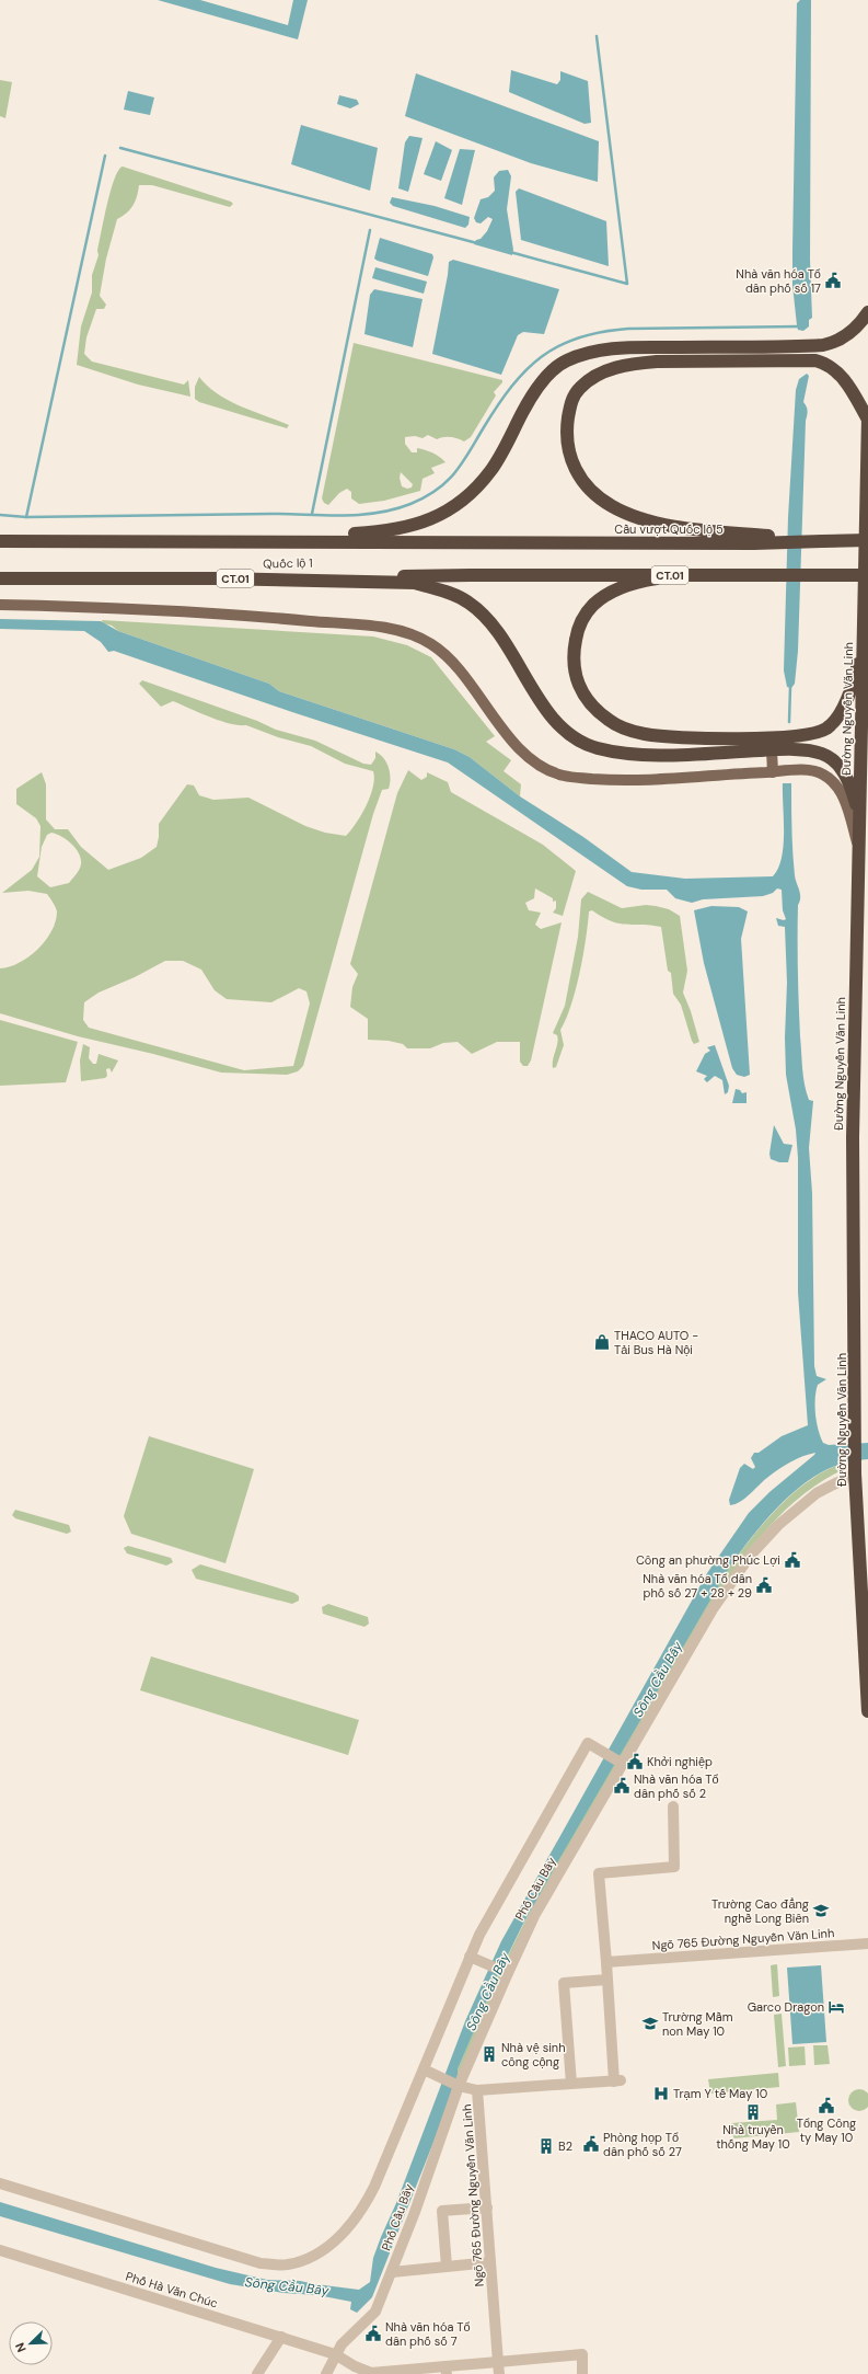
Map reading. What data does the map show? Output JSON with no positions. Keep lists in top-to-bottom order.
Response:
{
  "streets": {
    "highway": [
      "Cầu vượt Quốc lộ 5",
      "Quốc lộ 1",
      "CT.01",
      "Đường Nguyễn Văn Linh"
    ],
    "street": ["Phố Cầu Bây", "Ngõ 765 Đường Nguyễn Văn Linh", "Phố Hà Văn Chúc"]
  },
  "crossings": [
    ["Cầu vượt Quốc lộ 5", "Quốc lộ 1"],
    ["Quốc lộ 1", "CT.01"],
    ["Đường Nguyễn Văn Linh", "Phố Cầu Bây"],
    ["Phố Cầu Bây", "Phố Hà Văn Chúc"]
  ],
  "water": ["Sông Cầu Bây"],
  "places": {
    "public building": [
      "Nhà văn hóa Tổ dân phố số 17",
      "Công an phường Phúc Lợi",
      "Nhà văn hóa Tổ dân phố số 27 + 28 + 29",
      "Khởi nghiệp",
      "Nhà văn hóa Tổ dân phố số 2",
      "Tổng Công ty May 10",
      "Phòng họp Tổ dân phố số 27",
      "Nhà văn hóa Tổ dân phố số 7"
    ],
    "shop": ["THACO AUTO - Tải Bus Hà Nội"],
    "school or university": ["Trường Cao đẳng nghề Long Biên", "Trường Mầm non May 10"],
    "hotel": ["Garco Dragon"],
    "building": ["Nhà vệ sinh công cộng", "Nhà truyền thống May 10", "B2"],
    "hospital": ["Trạm Y tế May 10"]
  },
  "north": "bottom left"
}
